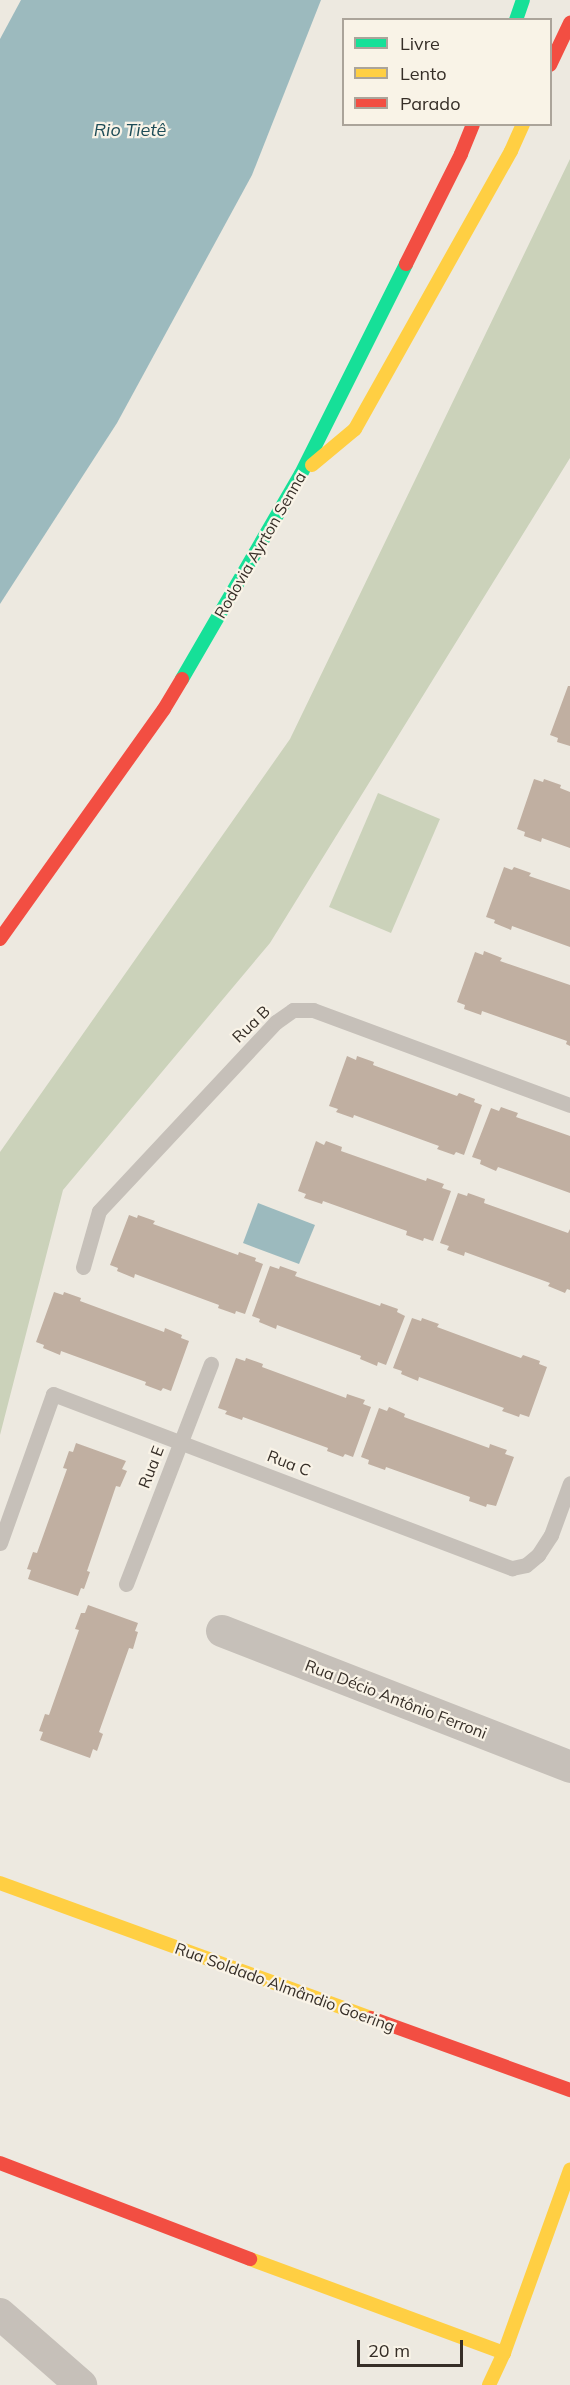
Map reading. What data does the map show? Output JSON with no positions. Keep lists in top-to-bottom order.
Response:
{
  "streets": {
    "main road": ["Rodovia Ayrton Senna", "Rua Soldado Almândio Goering"],
    "street": ["Rua Décio Antônio Ferroni"],
    "lane": ["Rua B", "Rua C", "Rua E"]
  },
  "crossings": [
    ["Rua C", "Rua E"]
  ],
  "water": ["Rio Tietê"],
  "legend": ["Livre", "Lento", "Parado"],
  "scale_bar": "20 m"
}
